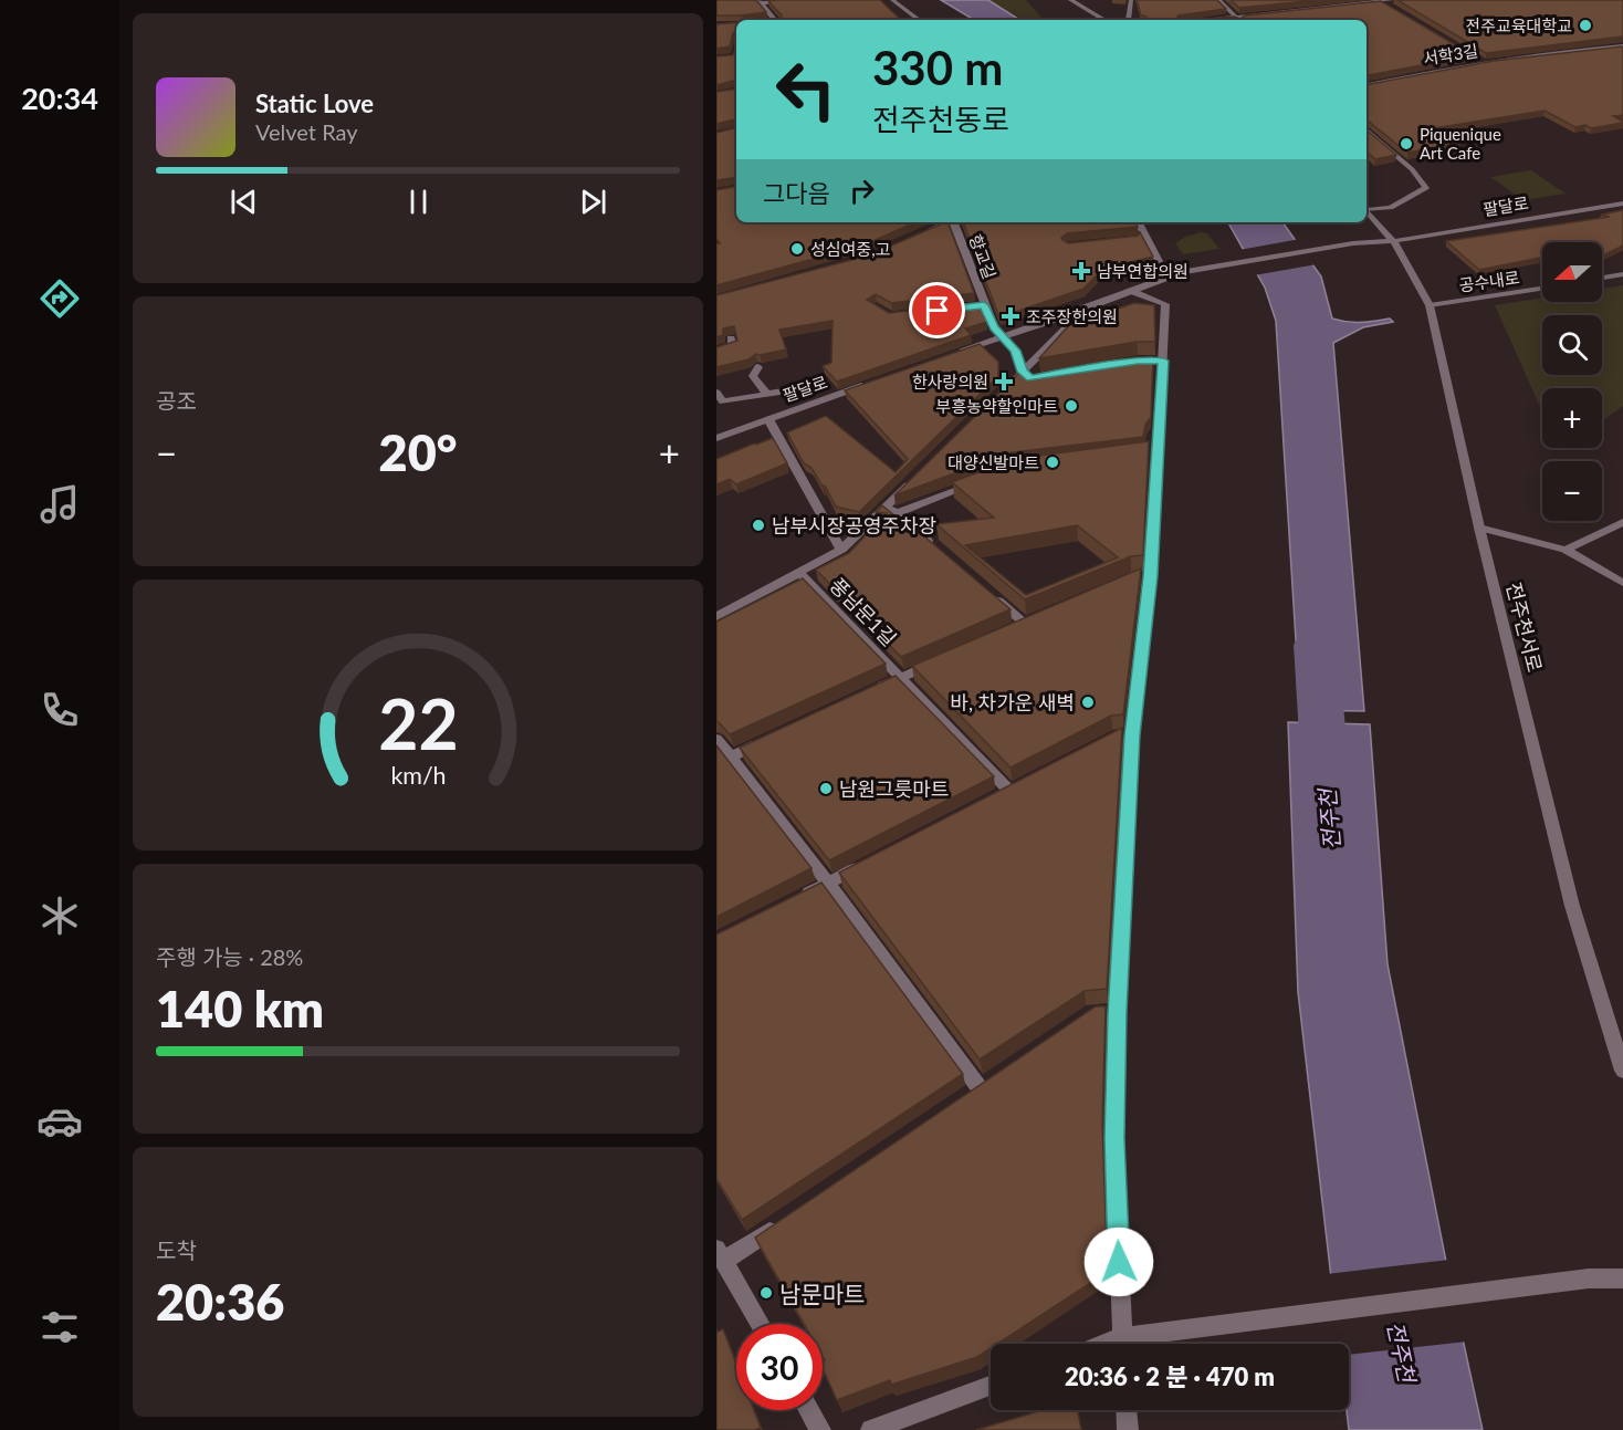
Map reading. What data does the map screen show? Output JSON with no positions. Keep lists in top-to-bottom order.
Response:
{
  "streets": {
    "street": [
      "서학3길",
      "팔달로",
      "향교길",
      "공수내로",
      "풍남문1길",
      "전주천서로"
    ]
  },
  "crossings": [
    ["팔달로", "풍남문1길"],
    ["팔달로", "전주천서로"],
    ["공수내로", "전주천서로"]
  ],
  "water": ["전주천"],
  "places": {
    "other": [
      "전주교육대학교",
      "Piquenique Art Cafe",
      "성심여중,고",
      "부흥농약할인마트",
      "대양신발마트",
      "남부시장공영주차장",
      "바, 차가운 새벽",
      "남원그릇마트",
      "남문마트"
    ],
    "health": ["남부연합의원", "조주장한의원", "한사랑의원"]
  },
  "north": "left",
  "page": {
    "tabs": "20:34",
    "turn": ["330 m", "전주천동로"],
    "song": ["Static Love", "Velvet Ray"],
    "then": "그다음",
    "map_buttons": ["+", "−"],
    "tile": [
      "공조",
      ["주행 가능 · 28%", "140 km"],
      ["도착", "20:36"]
    ],
    "heat": ["−", "20°", "+"],
    "limit": "30",
    "trip": "20:36 · 2 분 · 470 m",
    "gauge": ["22", "km/h"]
  }
}
